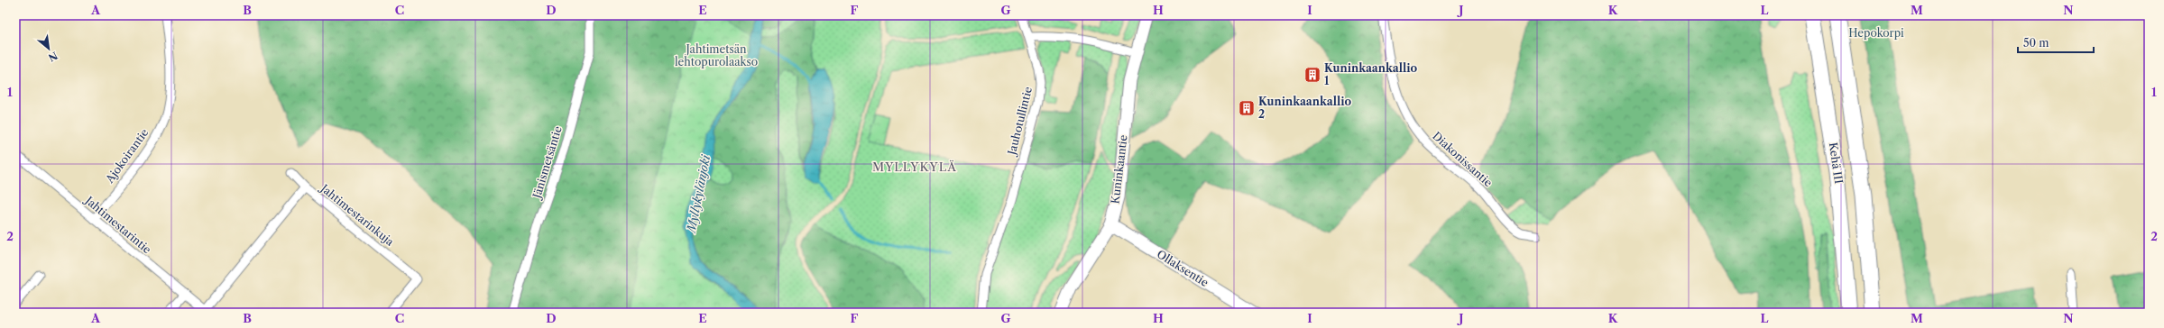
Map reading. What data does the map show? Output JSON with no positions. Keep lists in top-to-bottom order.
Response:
{
  "streets": {
    "highway": ["Kehä III"],
    "main road": ["Kuninkaantie", "Ollaksentie"],
    "street": [
      "Jauhotullintie",
      "Ajokoirantie",
      "Diakonissantie",
      "Jänismetsäntie",
      "Jahtimestarinkuja",
      "Jahtimestarintie"
    ]
  },
  "crossings": [
    ["Ajokoirantie", "Jahtimestarintie"],
    ["Kuninkaantie", "Ollaksentie"],
    ["Jahtimestarinkuja", "Jahtimestarintie"]
  ],
  "districts": ["MYLLYKYLÄ"],
  "water": ["Myllykylänjoki"],
  "parks": ["Hepokorpi", "Jahtimetsän lehtopurolaakso"],
  "places": {
    "building": ["Kuninkaankallio 1", "Kuninkaankallio 2"]
  },
  "scale_bar": "50 m",
  "north": "bottom right",
  "grid": {
    "columns": [
      "A",
      "B",
      "C",
      "D",
      "E",
      "F",
      "G",
      "H",
      "I",
      "J",
      "K",
      "L",
      "M",
      "N"
    ],
    "rows": ["1", "2"]
  }
}
